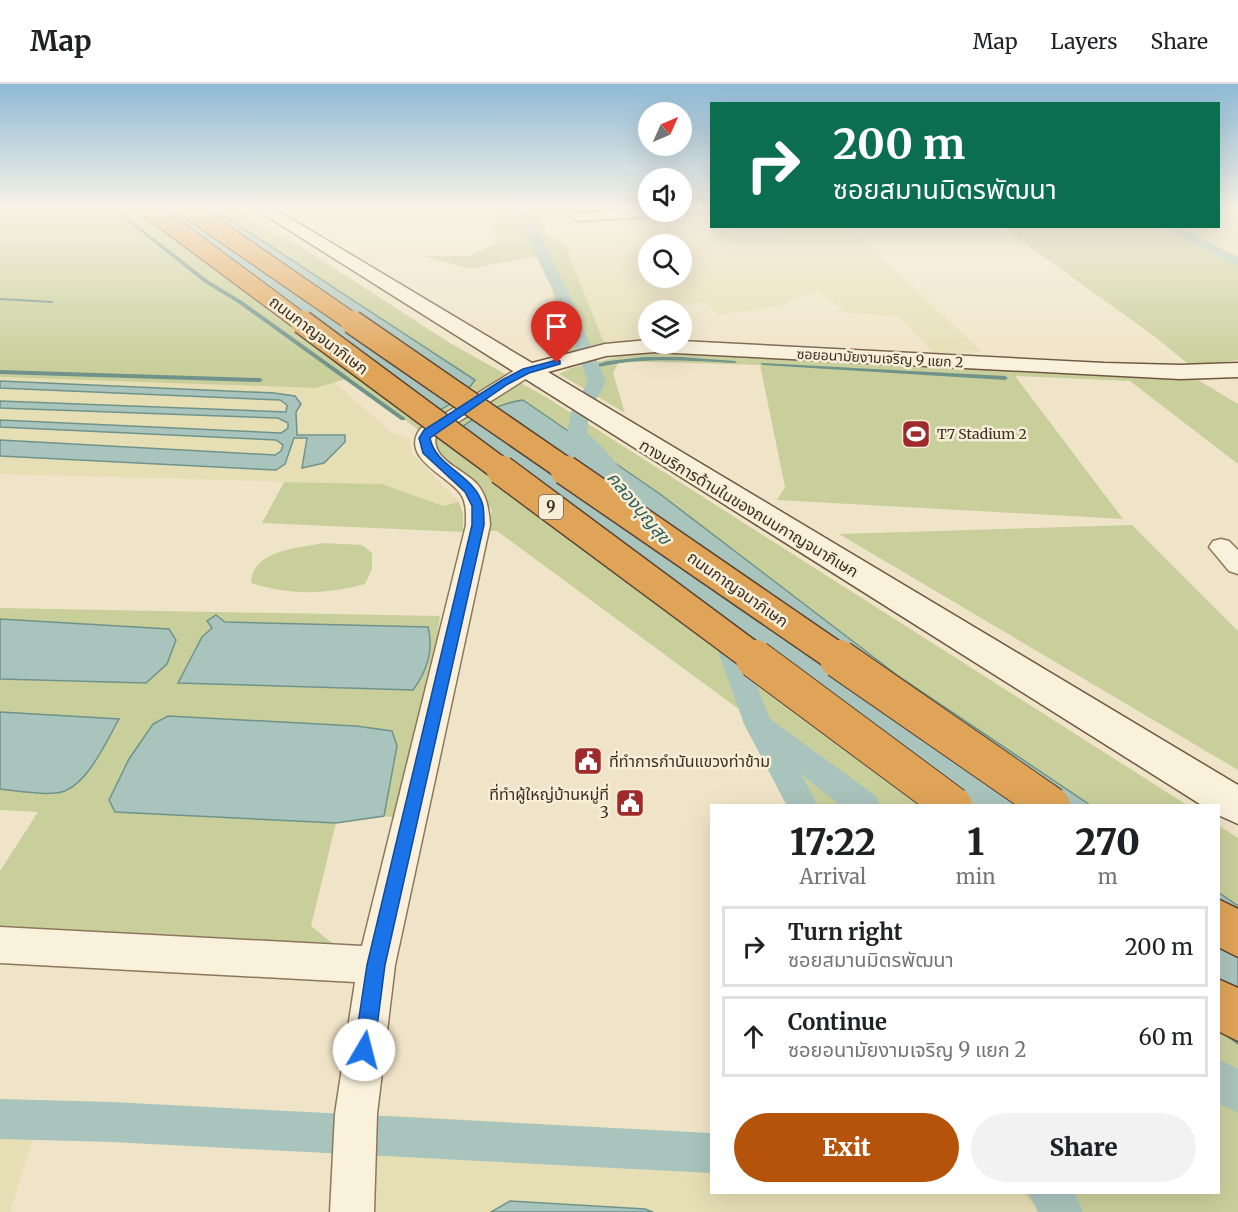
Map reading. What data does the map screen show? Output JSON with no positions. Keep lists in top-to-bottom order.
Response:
{
  "streets": {
    "highway": ["ถนนกาญจนาภิเษก", "9"],
    "main road": ["ซอยอนามัยงามเจริญ 9 แยก 2", "ทางบริการด้านในของถนนกาญจนาภิเษก"]
  },
  "crossings": [
    ["ซอยอนามัยงามเจริญ 9 แยก 2", "ทางบริการด้านในของถนนกาญจนาภิเษก"]
  ],
  "water": ["คลองบุญสุข"],
  "places": {
    "sports": ["T7 Stadium 2"],
    "public building": ["ที่ทำการกำนันแขวงท่าข้าม", "ที่ทำผู้ใหญ่บ้านหมู่ที่ 3"]
  },
  "north": "top right",
  "page": {
    "header": "Map",
    "nav": ["Map", "Layers", "Share"],
    "turn": ["200 m", "ซอยสมานมิตรพัฒนา"],
    "eta": [
      "17:22",
      "Arrival",
      "1",
      "min",
      "270",
      "m"
    ],
    "list": [
      {
        "name": "Turn right",
        "note": "ซอยสมานมิตรพัฒนา",
        "value": "200 m"
      },
      {
        "name": "Continue",
        "note": "ซอยอนามัยงามเจริญ 9 แยก 2",
        "value": "60 m"
      }
    ],
    "buttons": ["Exit", "Share"]
  }
}
